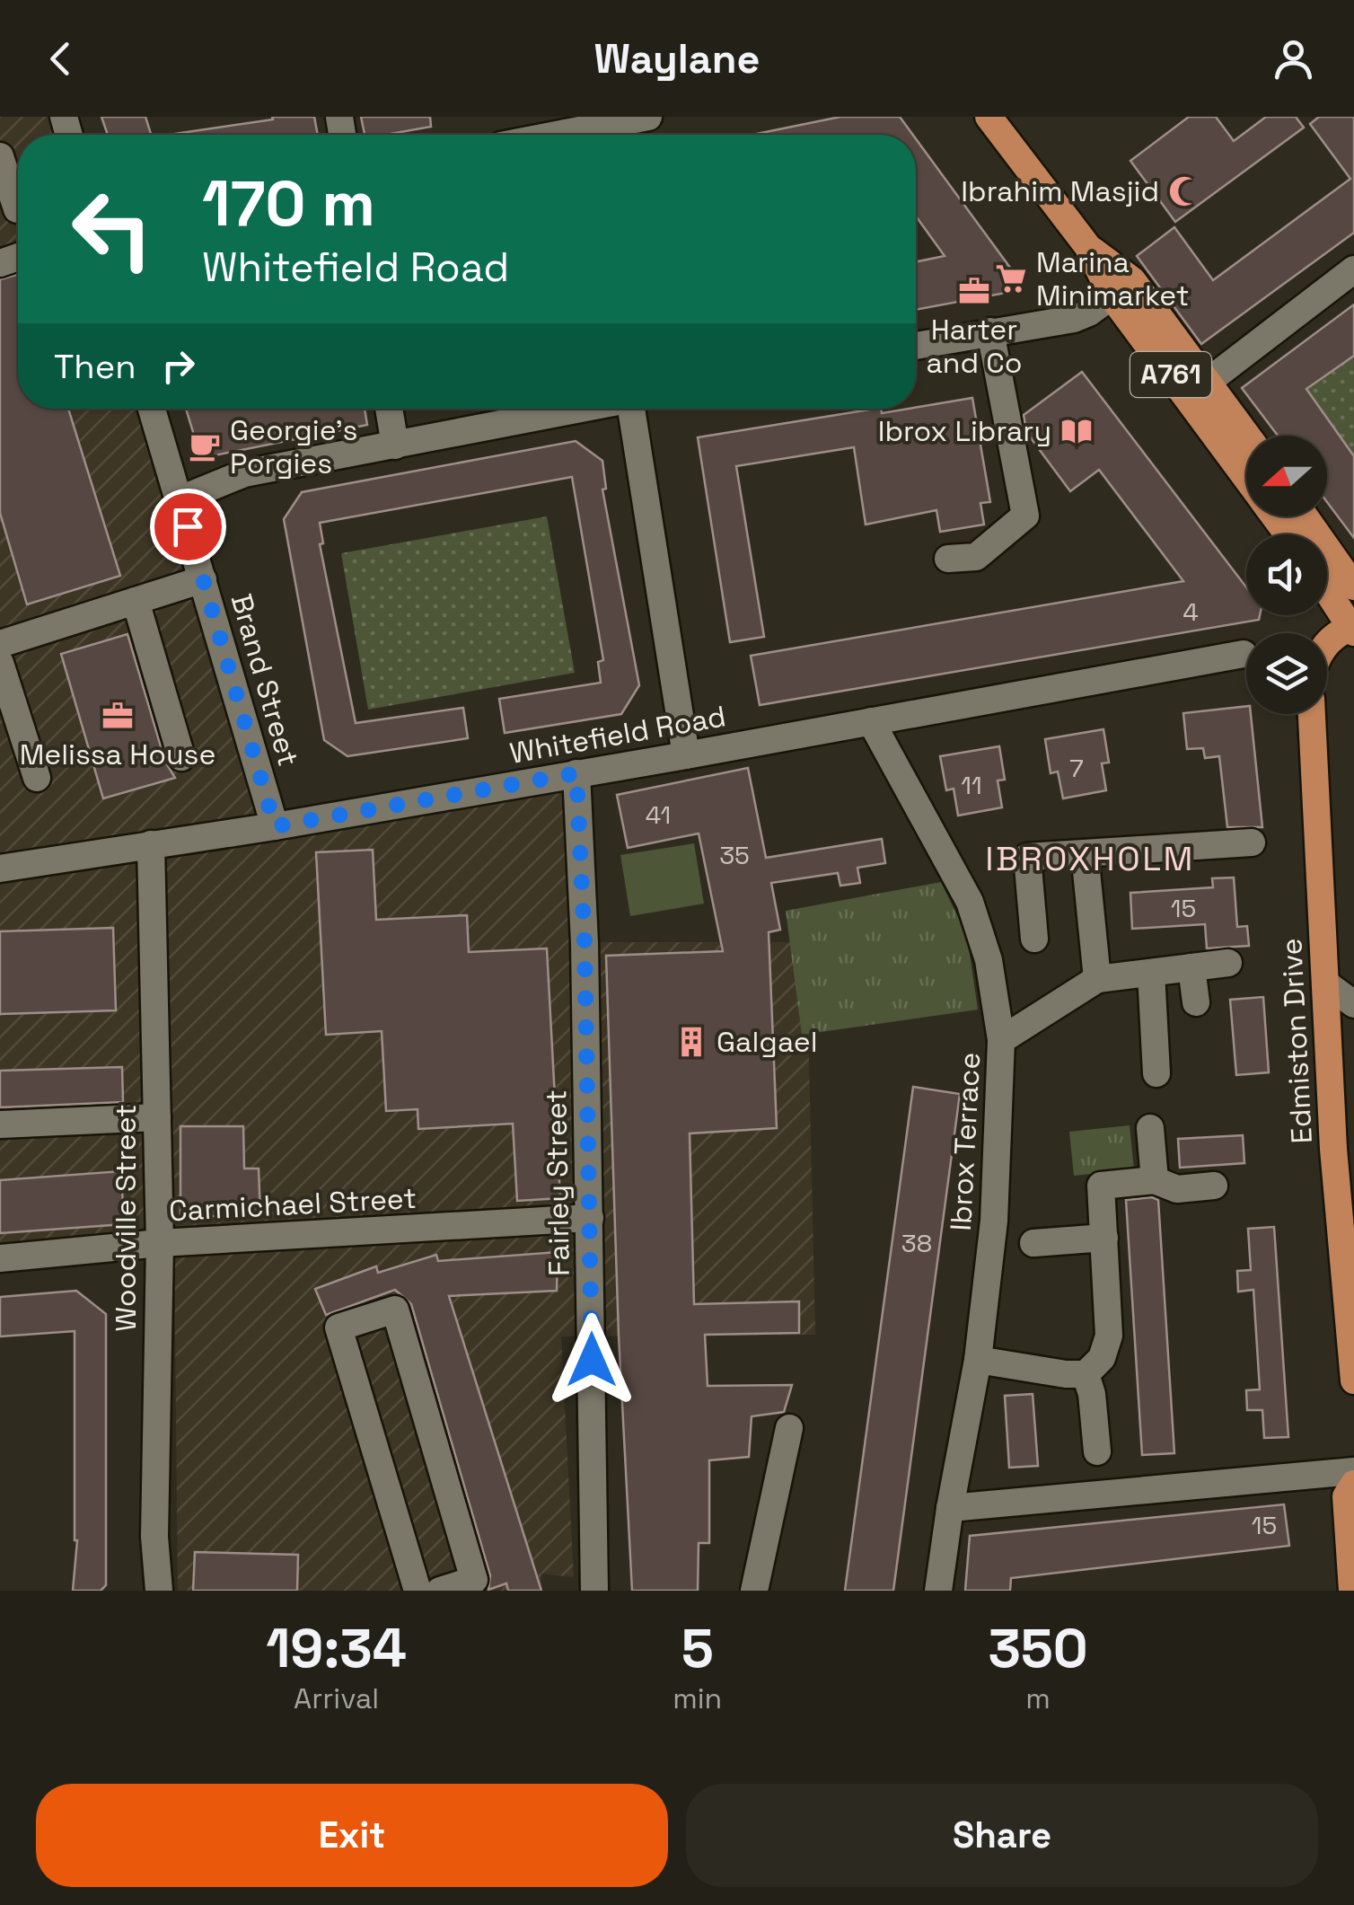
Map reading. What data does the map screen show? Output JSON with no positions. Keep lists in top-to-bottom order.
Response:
{
  "streets": {
    "main road": ["A761", "Edmiston Drive"],
    "street": [
      "Brand Street",
      "Whitefield Road",
      "Ibrox Terrace",
      "Fairley Street",
      "Carmichael Street",
      "Woodville Street"
    ]
  },
  "crossings": [
    ["Brand Street", "Whitefield Road"],
    ["Whitefield Road", "Ibrox Terrace"],
    ["Whitefield Road", "Fairley Street"],
    ["Whitefield Road", "Woodville Street"],
    ["Fairley Street", "Carmichael Street"],
    ["Carmichael Street", "Woodville Street"]
  ],
  "districts": ["IBROXHOLM"],
  "places": {
    "mosque": ["Ibrahim Masjid"],
    "supermarket": ["Marina Minimarket"],
    "office": ["Harter and Co", "Melissa House"],
    "library": ["Ibrox Library"],
    "cafe": ["Georgie's Porgies"],
    "building": ["Galgael"]
  },
  "house_numbers": [
    "4",
    "7",
    "11",
    "41",
    "35",
    "15",
    "38",
    "15"
  ],
  "north": "left",
  "page": {
    "header": "Waylane",
    "turn": ["170 m", "Whitefield Road"],
    "then": "Then",
    "eta": [
      "19:34",
      "Arrival",
      "5",
      "min",
      "350",
      "m"
    ],
    "buttons": ["Exit", "Share"]
  }
}
